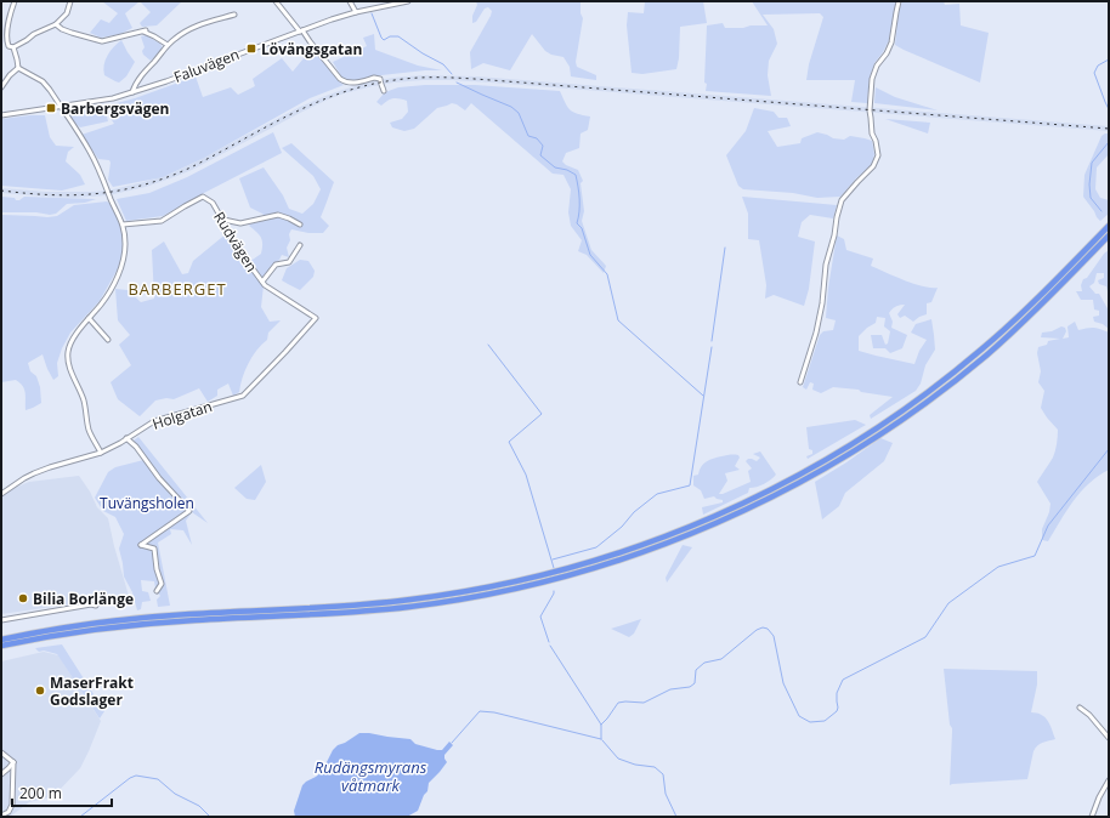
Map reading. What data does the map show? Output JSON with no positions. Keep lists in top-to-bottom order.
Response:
{
  "streets": {
    "street": ["Faluvägen", "Rudvägen", "Holgatan"]
  },
  "crossings": [
    ["Rudvägen", "Holgatan"]
  ],
  "districts": ["BARBERGET"],
  "water": ["Rudängsmyrans våtmark"],
  "parks": ["Tuvängsholen"],
  "places": {
    "transit": ["Lövängsgatan", "Barbergsvägen"],
    "other": ["Bilia Borlänge", "MaserFrakt Godslager"]
  },
  "scale_bar": "200 m"
}
